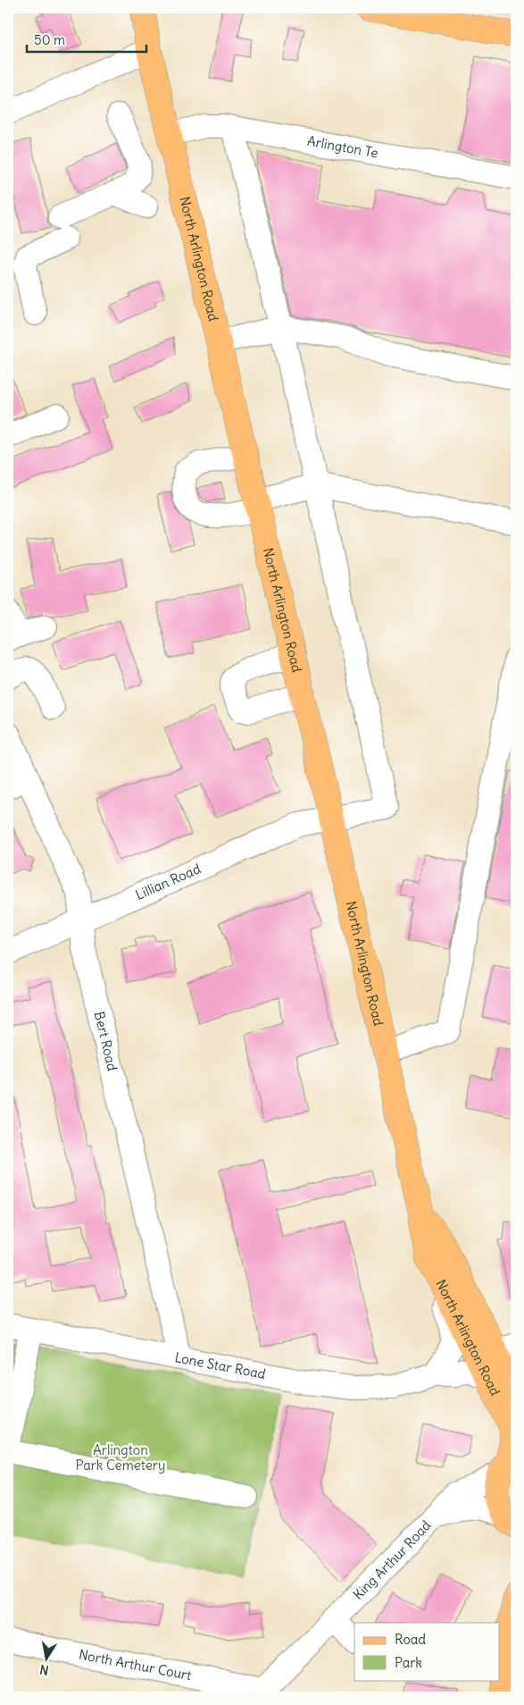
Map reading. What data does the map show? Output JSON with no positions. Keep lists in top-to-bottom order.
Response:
{
  "streets": {
    "main road": ["North Arlington Road"],
    "street": [
      "Arlington Te",
      "Lillian Road",
      "Bert Road",
      "Lone Star Road",
      "King Arthur Road",
      "North Arthur Court"
    ]
  },
  "crossings": [
    ["Arlington Te", "North Arlington Road"],
    ["North Arlington Road", "Lillian Road"],
    ["North Arlington Road", "Lone Star Road"],
    ["North Arlington Road", "King Arthur Road"],
    ["Lillian Road", "Bert Road"],
    ["Bert Road", "Lone Star Road"],
    ["King Arthur Road", "North Arthur Court"]
  ],
  "parks": ["Arlington Park Cemetery"],
  "legend": ["Road", "Park"],
  "scale_bar": "50 m",
  "north": "bottom"
}
